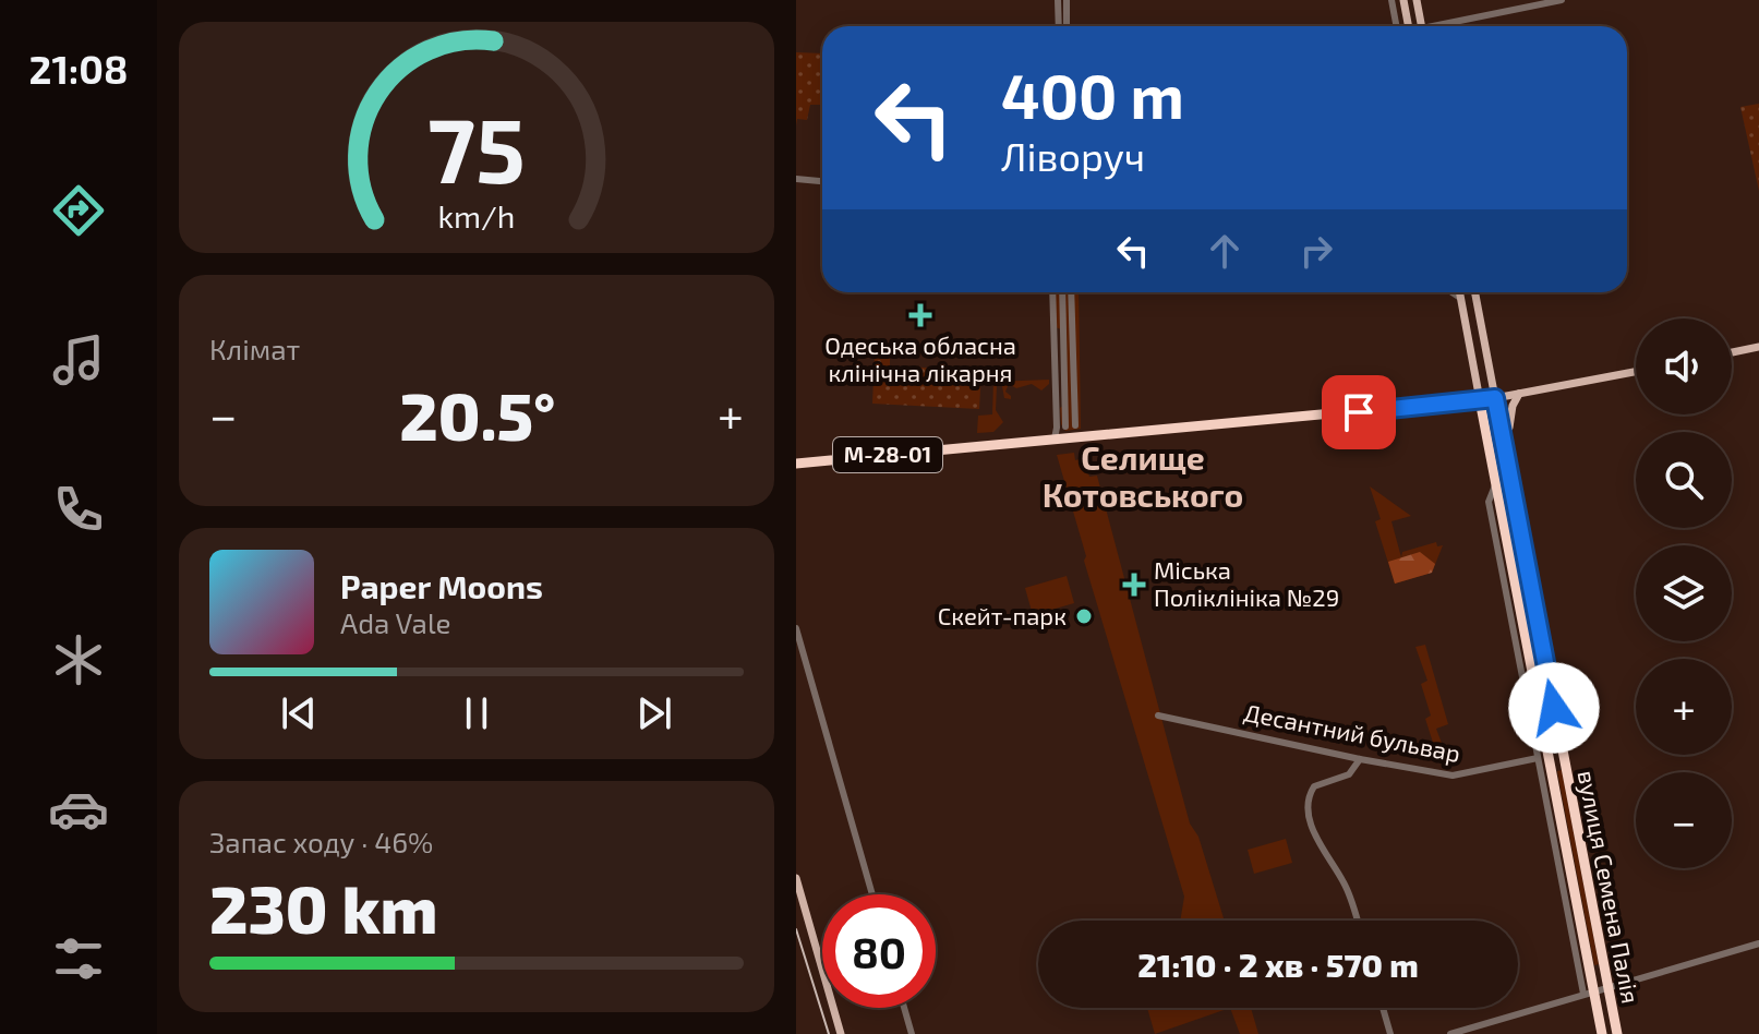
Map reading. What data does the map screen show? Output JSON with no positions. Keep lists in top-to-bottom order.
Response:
{
  "streets": {
    "highway": ["М-28-01", "вулиця Семена Палія"],
    "street": ["Десантний бульвар"]
  },
  "crossings": [
    ["М-28-01", "вулиця Семена Палія"]
  ],
  "districts": ["Селище Котовського"],
  "places": {
    "health": ["Одеська обласна клінічна лікарня", "Міська Поліклініка №29"],
    "other": ["Скейт-парк"]
  },
  "page": {
    "tabs": "21:08",
    "turn": ["400 m", "Ліворуч"],
    "tile": [
      "Клімат",
      ["Запас ходу · 46%", "230 km"]
    ],
    "map_buttons": ["+", "−"],
    "heat": ["−", "20.5°", "+"],
    "song": ["Paper Moons", "Ada Vale"],
    "limit": "80",
    "trip": "21:10 · 2 хв · 570 m",
    "gauge": ["75", "km/h"]
  }
}
